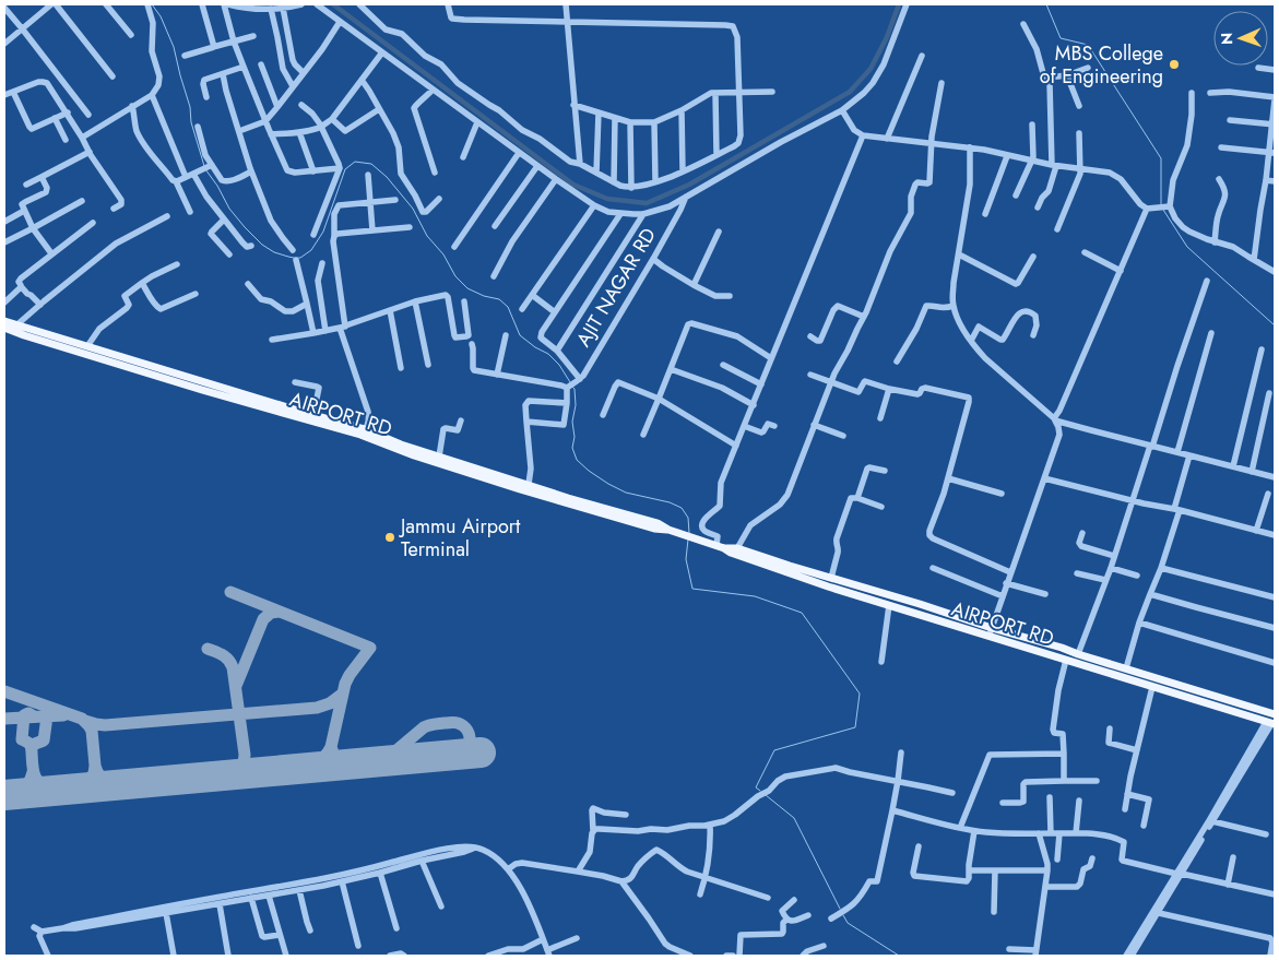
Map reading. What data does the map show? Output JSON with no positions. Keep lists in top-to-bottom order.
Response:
{
  "streets": {
    "main road": ["AIRPORT RD"],
    "street": ["AJIT NAGAR RD"]
  },
  "places": ["MBS College of Engineering", "Jammu Airport Terminal"],
  "north": "left"
}
